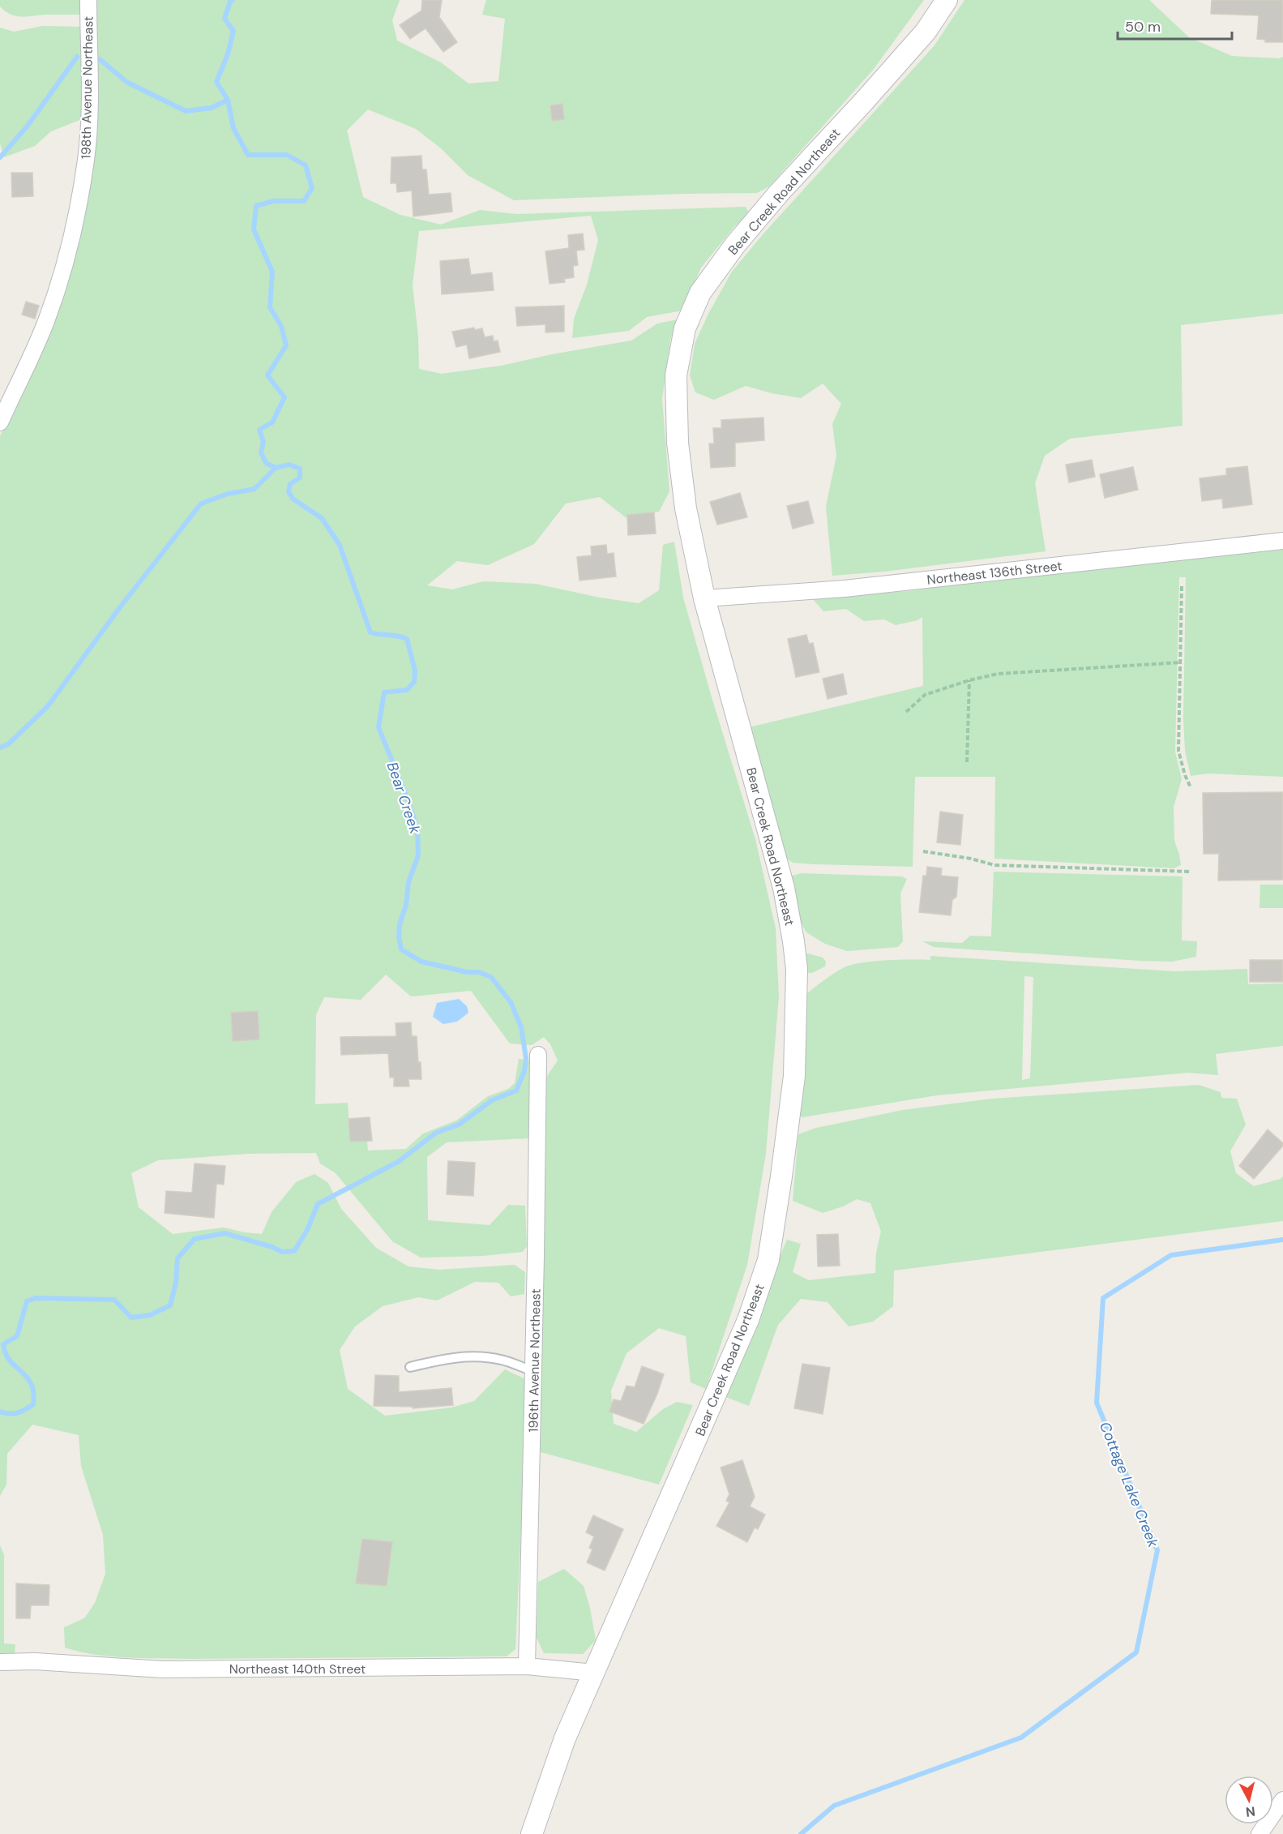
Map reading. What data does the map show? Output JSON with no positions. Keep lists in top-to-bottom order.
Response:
{
  "streets": {
    "street": [
      "198th Avenue Northeast",
      "Bear Creek Road Northeast",
      "Northeast 136th Street",
      "196th Avenue Northeast",
      "Northeast 140th Street"
    ]
  },
  "crossings": [
    ["Bear Creek Road Northeast", "Northeast 136th Street"],
    ["Bear Creek Road Northeast", "Northeast 140th Street"],
    ["196th Avenue Northeast", "Northeast 140th Street"]
  ],
  "water": ["Bear Creek", "Cottage Lake Creek"],
  "scale_bar": "50 m",
  "north": "bottom"
}
